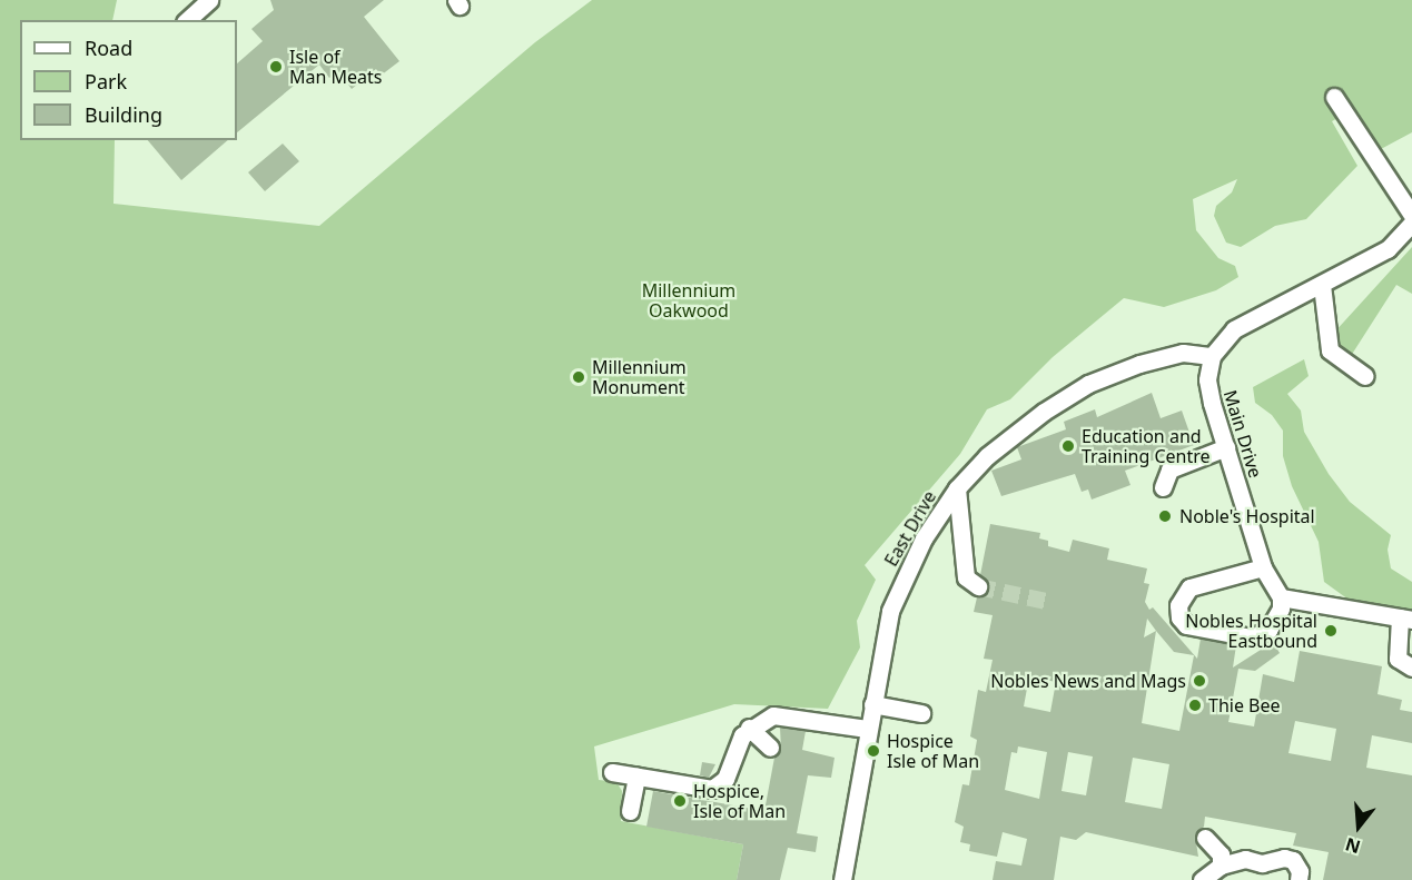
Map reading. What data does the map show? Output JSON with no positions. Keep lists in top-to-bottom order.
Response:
{
  "streets": {
    "street": ["Main Drive", "East Drive"]
  },
  "crossings": [
    ["Main Drive", "East Drive"]
  ],
  "parks": ["Millennium Oakwood"],
  "places": [
    "Isle of Man Meats",
    "Millennium Monument",
    "Education and Training Centre",
    "Noble's Hospital",
    "Nobles Hospital Eastbound",
    "Nobles News and Mags",
    "Thie Bee",
    "Hospice Isle of Man",
    "Hospice, Isle of Man"
  ],
  "legend": ["Road", "Park", "Building"],
  "north": "bottom"
}
